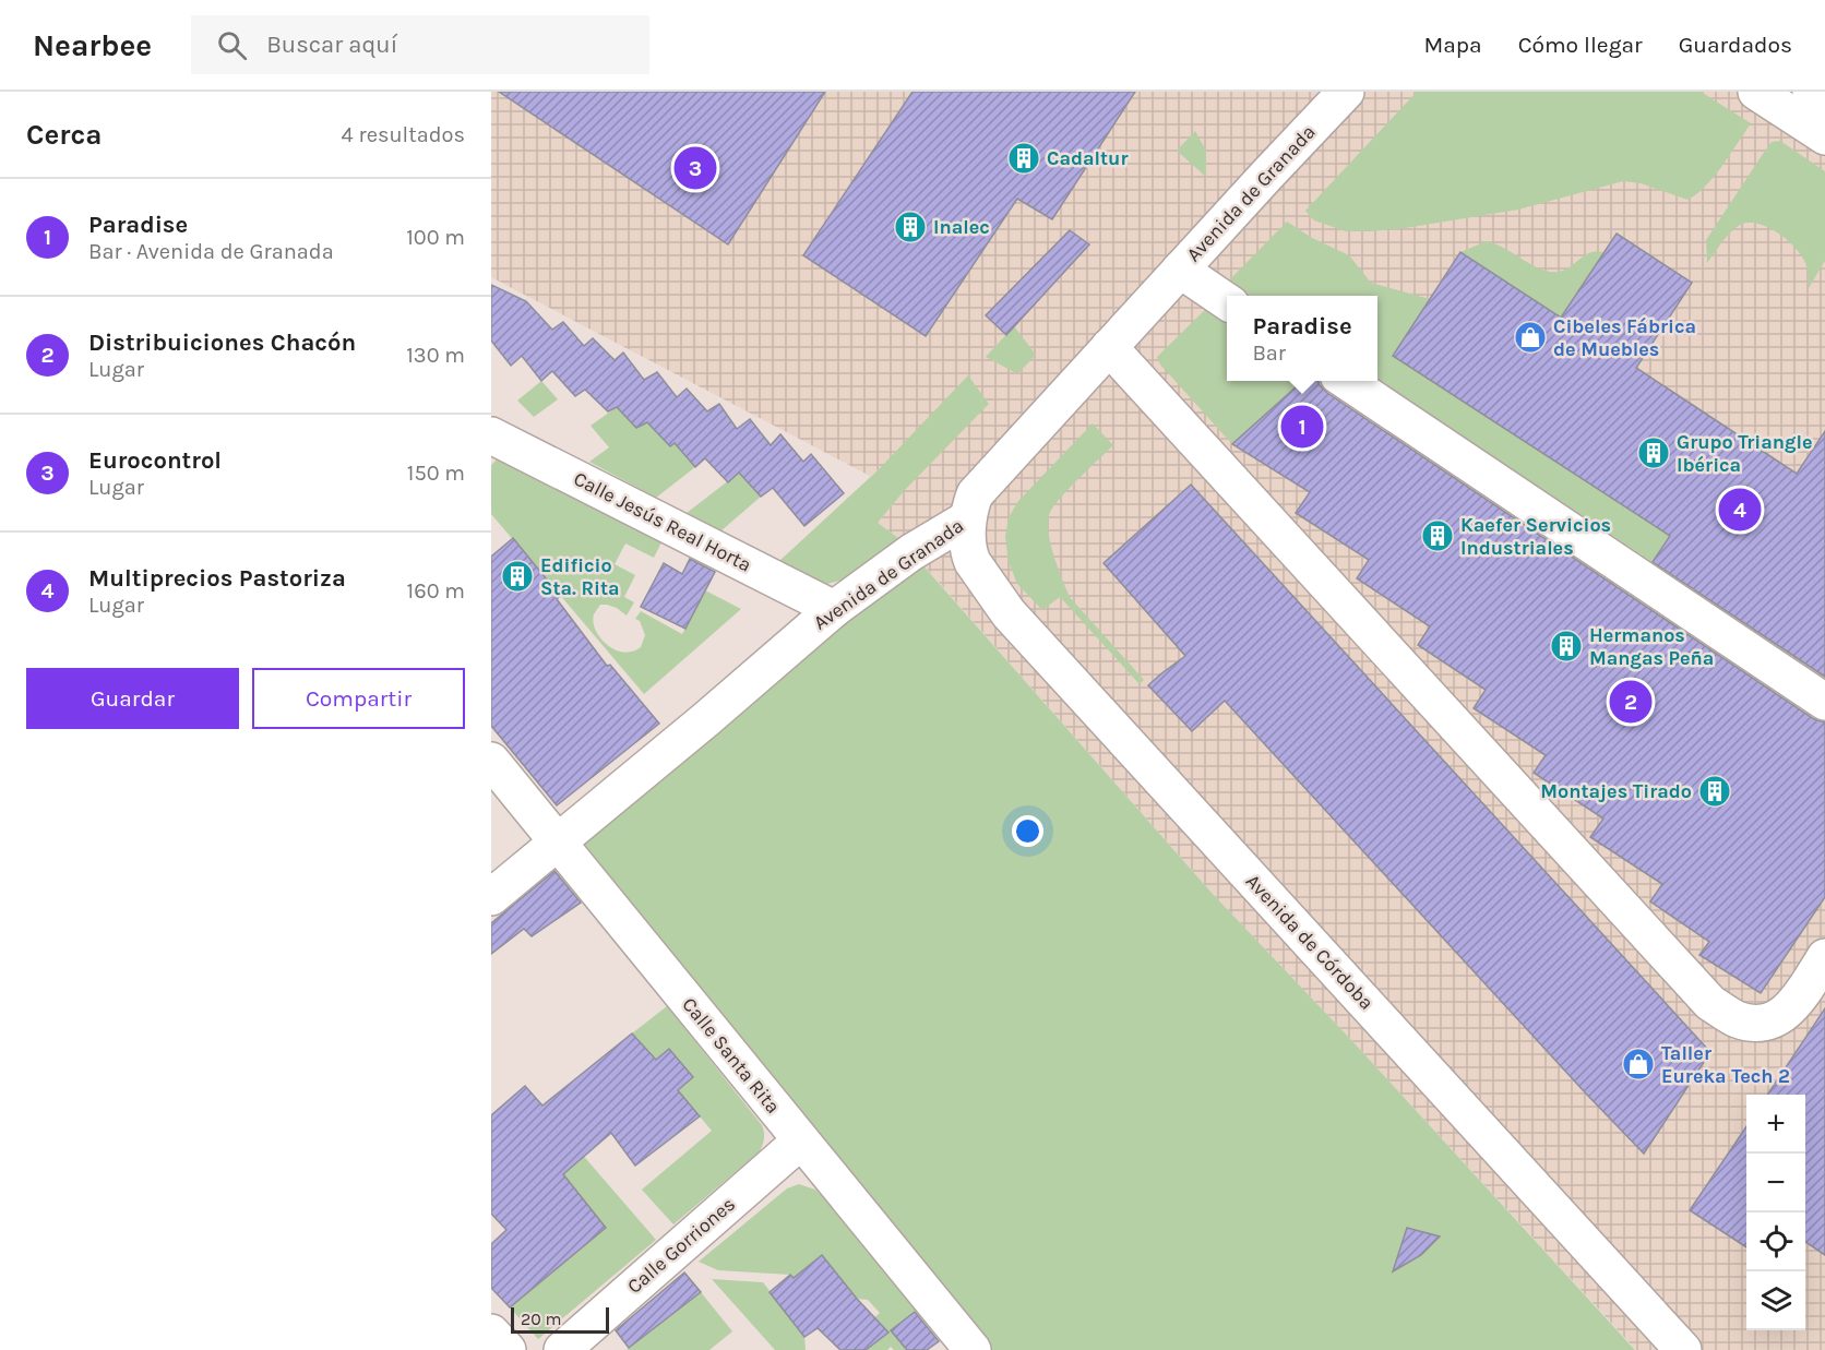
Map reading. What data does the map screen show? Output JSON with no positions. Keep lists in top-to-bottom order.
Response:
{
  "streets": {
    "main road": [
      "Avenida de Granada",
      "Calle Jesús Real Horta",
      "Avenida de Córdoba",
      "Calle Santa Rita",
      "Calle Gorriones"
    ]
  },
  "crossings": [
    ["Avenida de Granada", "Calle Jesús Real Horta"],
    ["Avenida de Granada", "Avenida de Córdoba"],
    ["Avenida de Granada", "Calle Santa Rita"],
    ["Calle Santa Rita", "Calle Gorriones"]
  ],
  "places": {
    "building": [
      "Cadaltur",
      "Inalec",
      "Grupo Triangle Ibérica",
      "Kaefer Servicios Industriales",
      "Edificio Sta. Rita",
      "Hermanos Mangas Peña",
      "Montajes Tirado"
    ],
    "shop": ["Cibeles Fábrica de Muebles", "Taller Eureka Tech 2"]
  },
  "scale_bar": "20 m",
  "page": {
    "header": "Nearbee",
    "search": "Buscar aquí",
    "nav": ["Mapa", "Cómo llegar", "Guardados"],
    "heading": ["Cerca", "4 resultados"],
    "pins": [
      "3",
      "1",
      "4",
      "2"
    ],
    "list": [
      {
        "mark": "1",
        "name": "Paradise",
        "note": "Bar · Avenida de Granada",
        "value": "100 m"
      },
      {
        "mark": "2",
        "name": "Distribuiciones Chacón",
        "note": "Lugar",
        "value": "130 m"
      },
      {
        "mark": "3",
        "name": "Eurocontrol",
        "note": "Lugar",
        "value": "150 m"
      },
      {
        "mark": "4",
        "name": "Multiprecios Pastoriza",
        "note": "Lugar",
        "value": "160 m"
      }
    ],
    "popup": ["Paradise", "Bar"],
    "buttons": ["Guardar", "Compartir"],
    "map_buttons": ["+", "−"],
    "scale": "20 m"
  }
}
